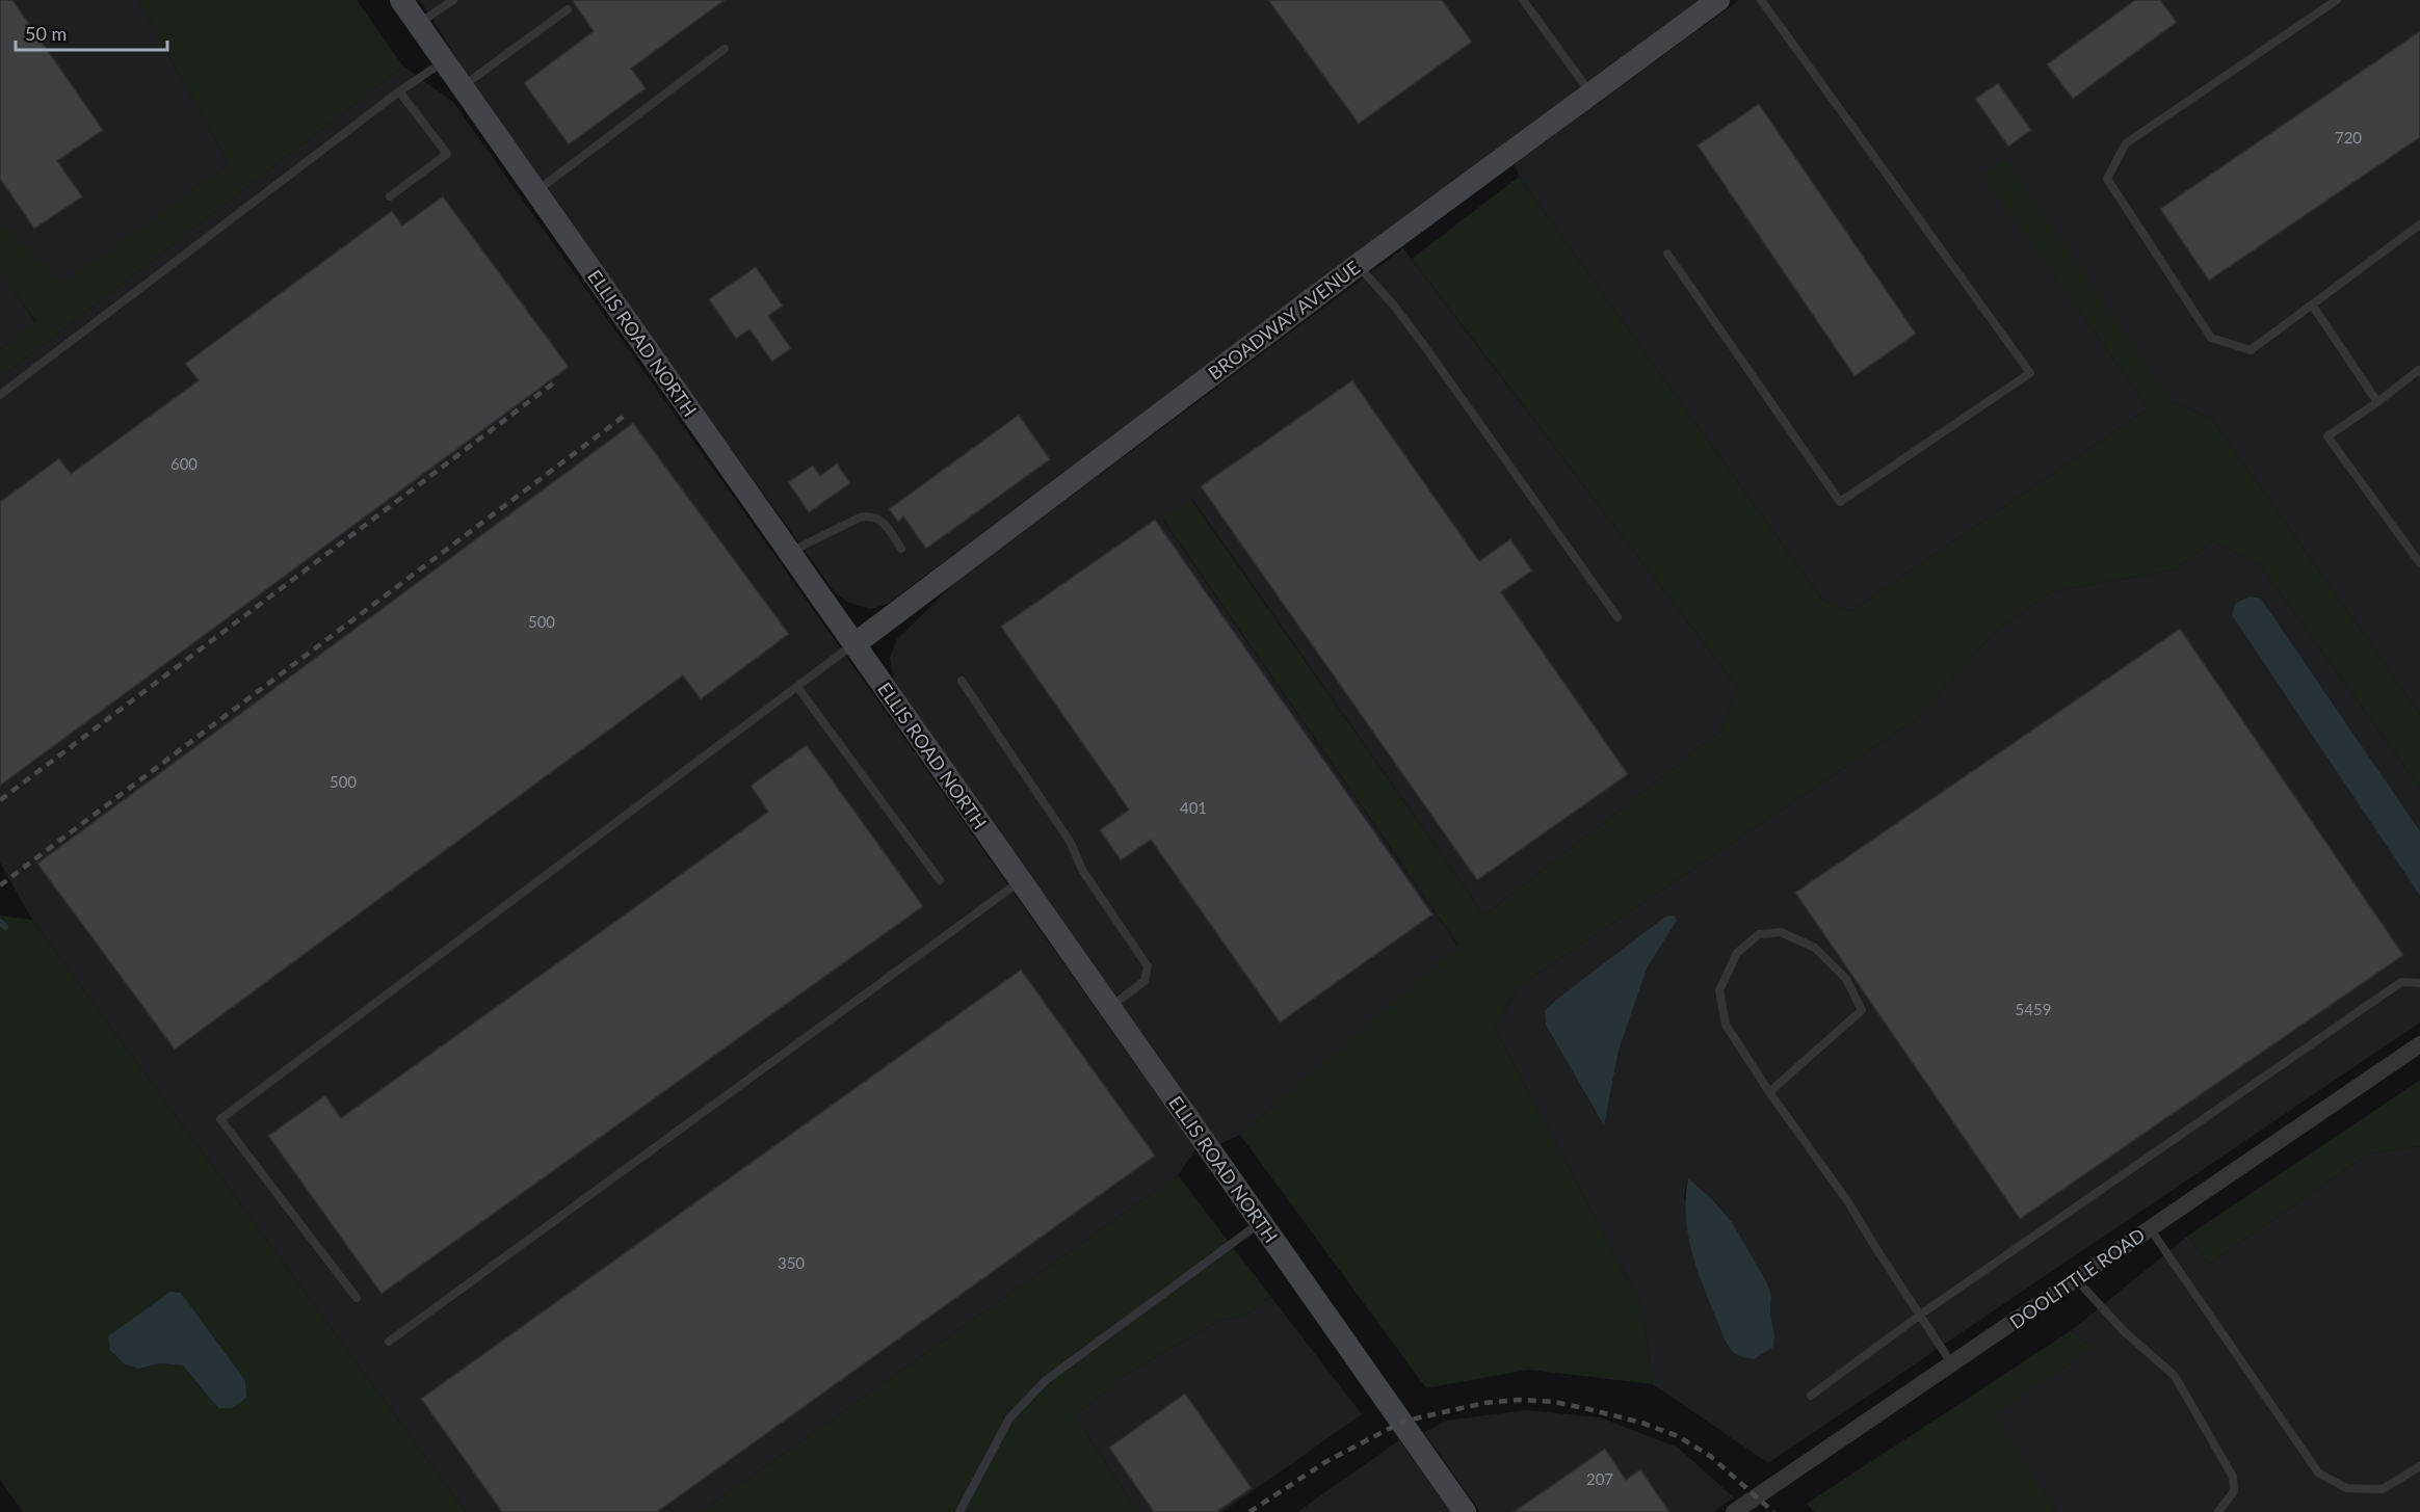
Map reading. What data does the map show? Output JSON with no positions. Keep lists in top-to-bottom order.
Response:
{
  "streets": {
    "street": ["BROADWAY AVENUE", "ELLIS ROAD NORTH", "DOOLITTLE ROAD"]
  },
  "crossings": [
    ["BROADWAY AVENUE", "ELLIS ROAD NORTH"]
  ],
  "house_numbers": [
    "720",
    "600",
    "500",
    "500",
    "401",
    "5459",
    "350",
    "207"
  ],
  "scale_bar": "50 m"
}
